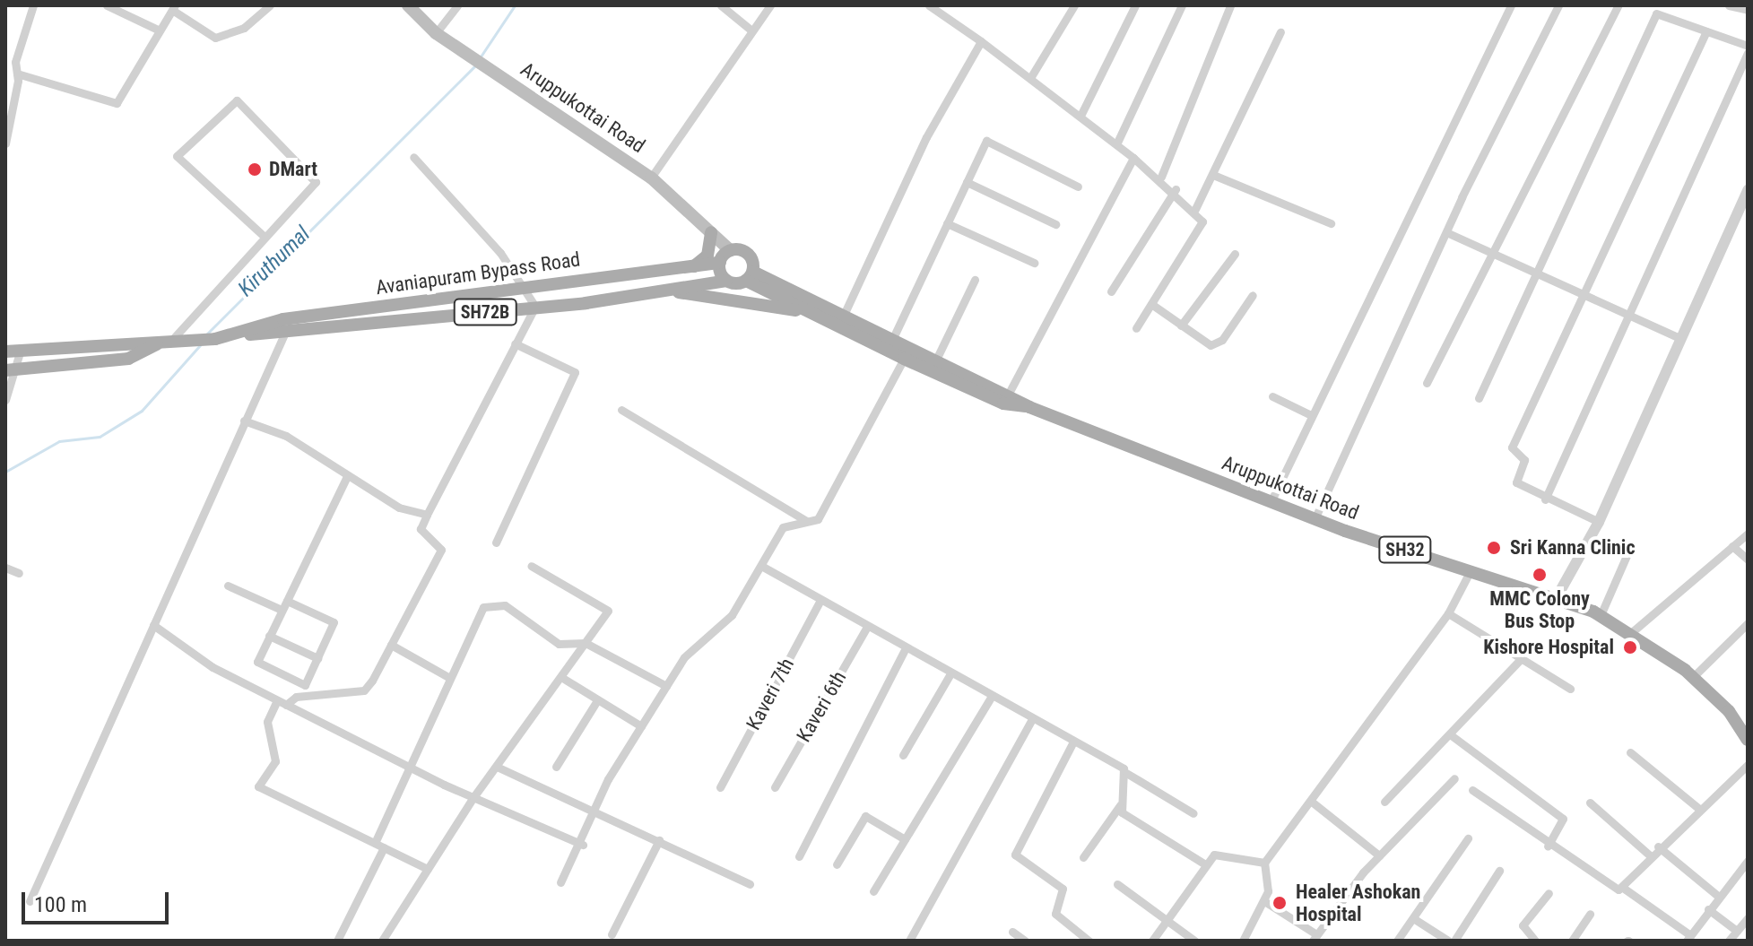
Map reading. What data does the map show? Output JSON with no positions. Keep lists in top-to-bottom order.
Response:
{
  "streets": {
    "main road": [
      "Aruppukottai Road",
      "Avaniapuram Bypass Road",
      "SH72B",
      "SH32"
    ],
    "street": ["Kaveri 7th", "Kaveri 6th"]
  },
  "crossings": [
    ["Aruppukottai Road", "SH32"],
    ["Avaniapuram Bypass Road", "SH32"]
  ],
  "water": ["Kiruthumal"],
  "places": [
    "DMart",
    "Sri Kanna Clinic",
    "MMC Colony Bus Stop",
    "Kishore Hospital",
    "Healer Ashokan Hospital"
  ],
  "scale_bar": "100 m"
}
